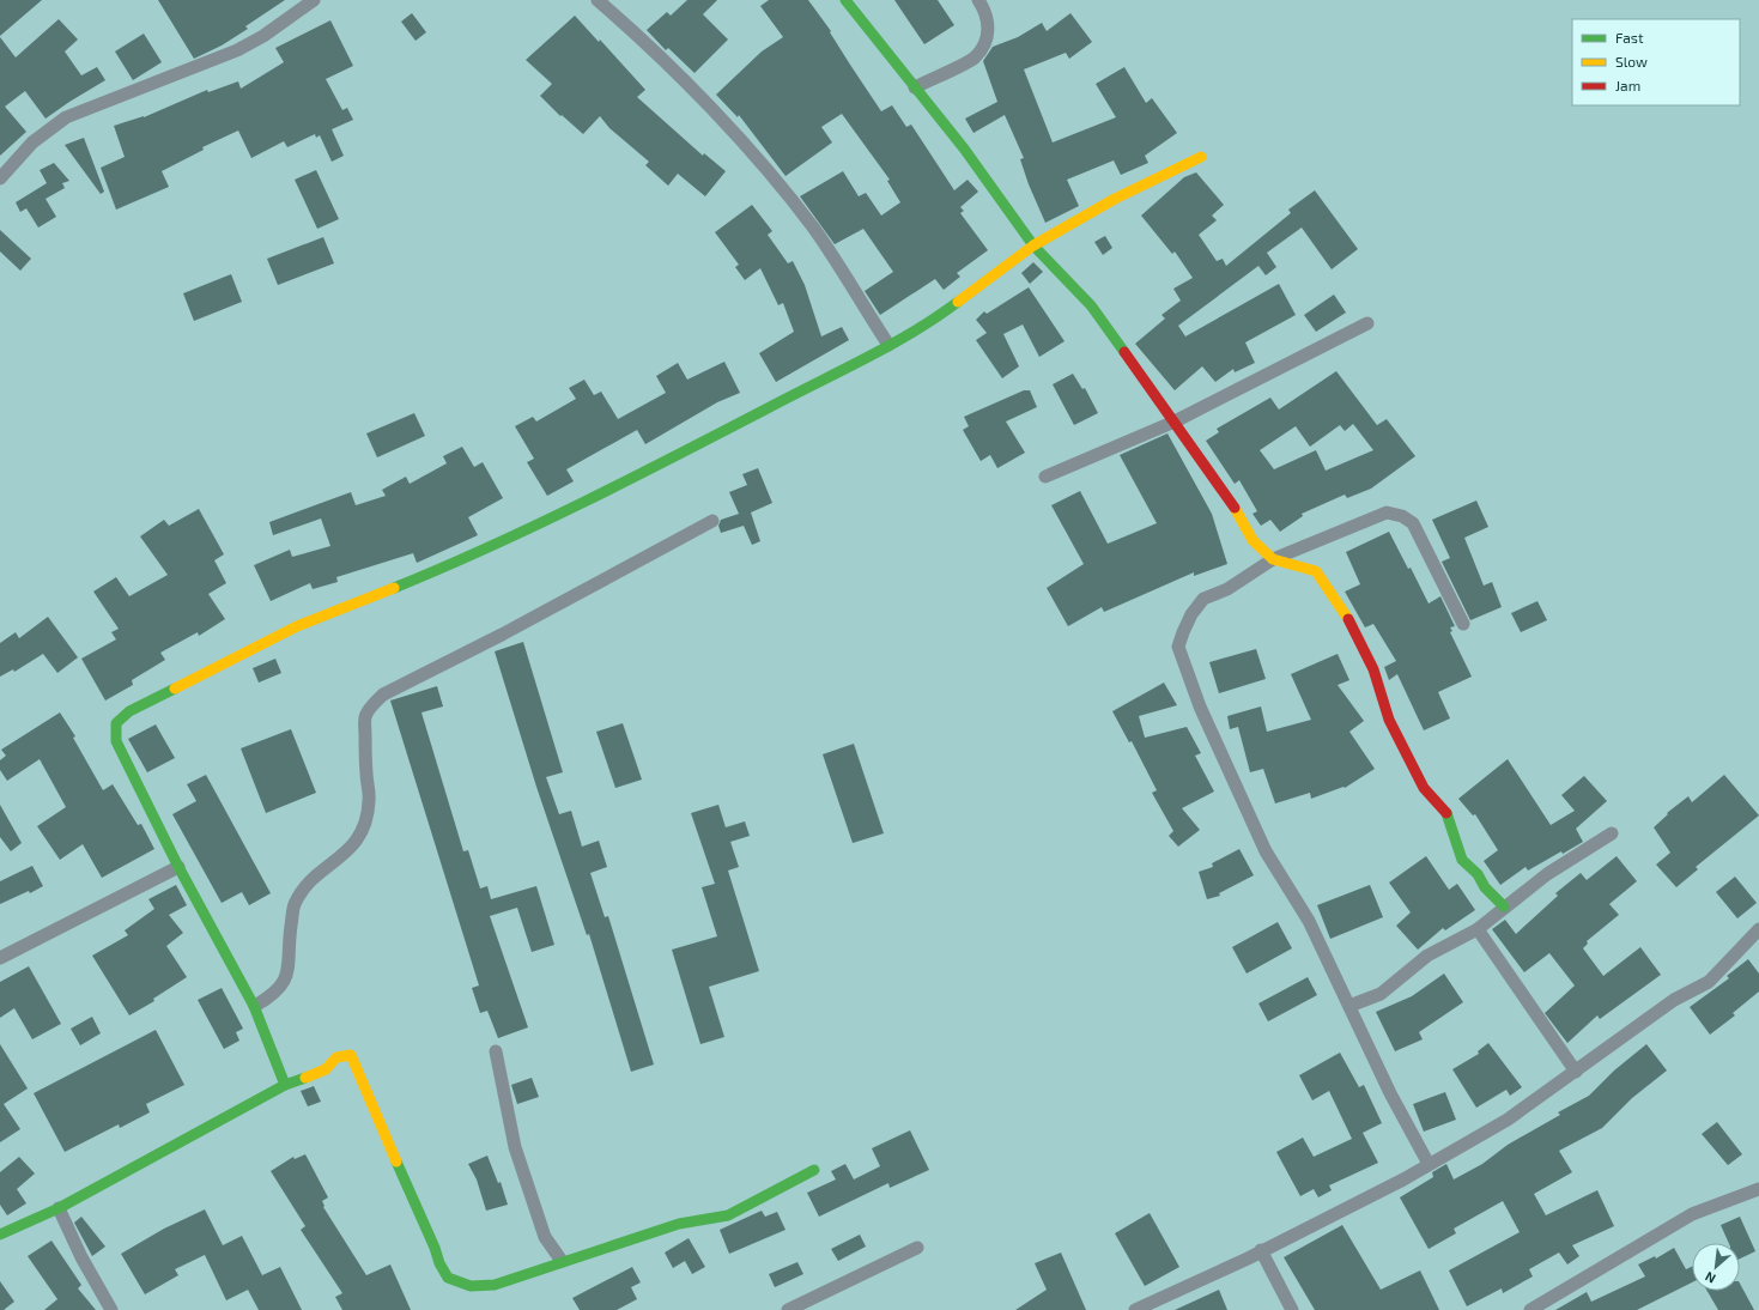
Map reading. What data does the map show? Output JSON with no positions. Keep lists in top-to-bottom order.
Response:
{
  "legend": ["Fast", "Slow", "Jam"],
  "north": "bottom left"
}
